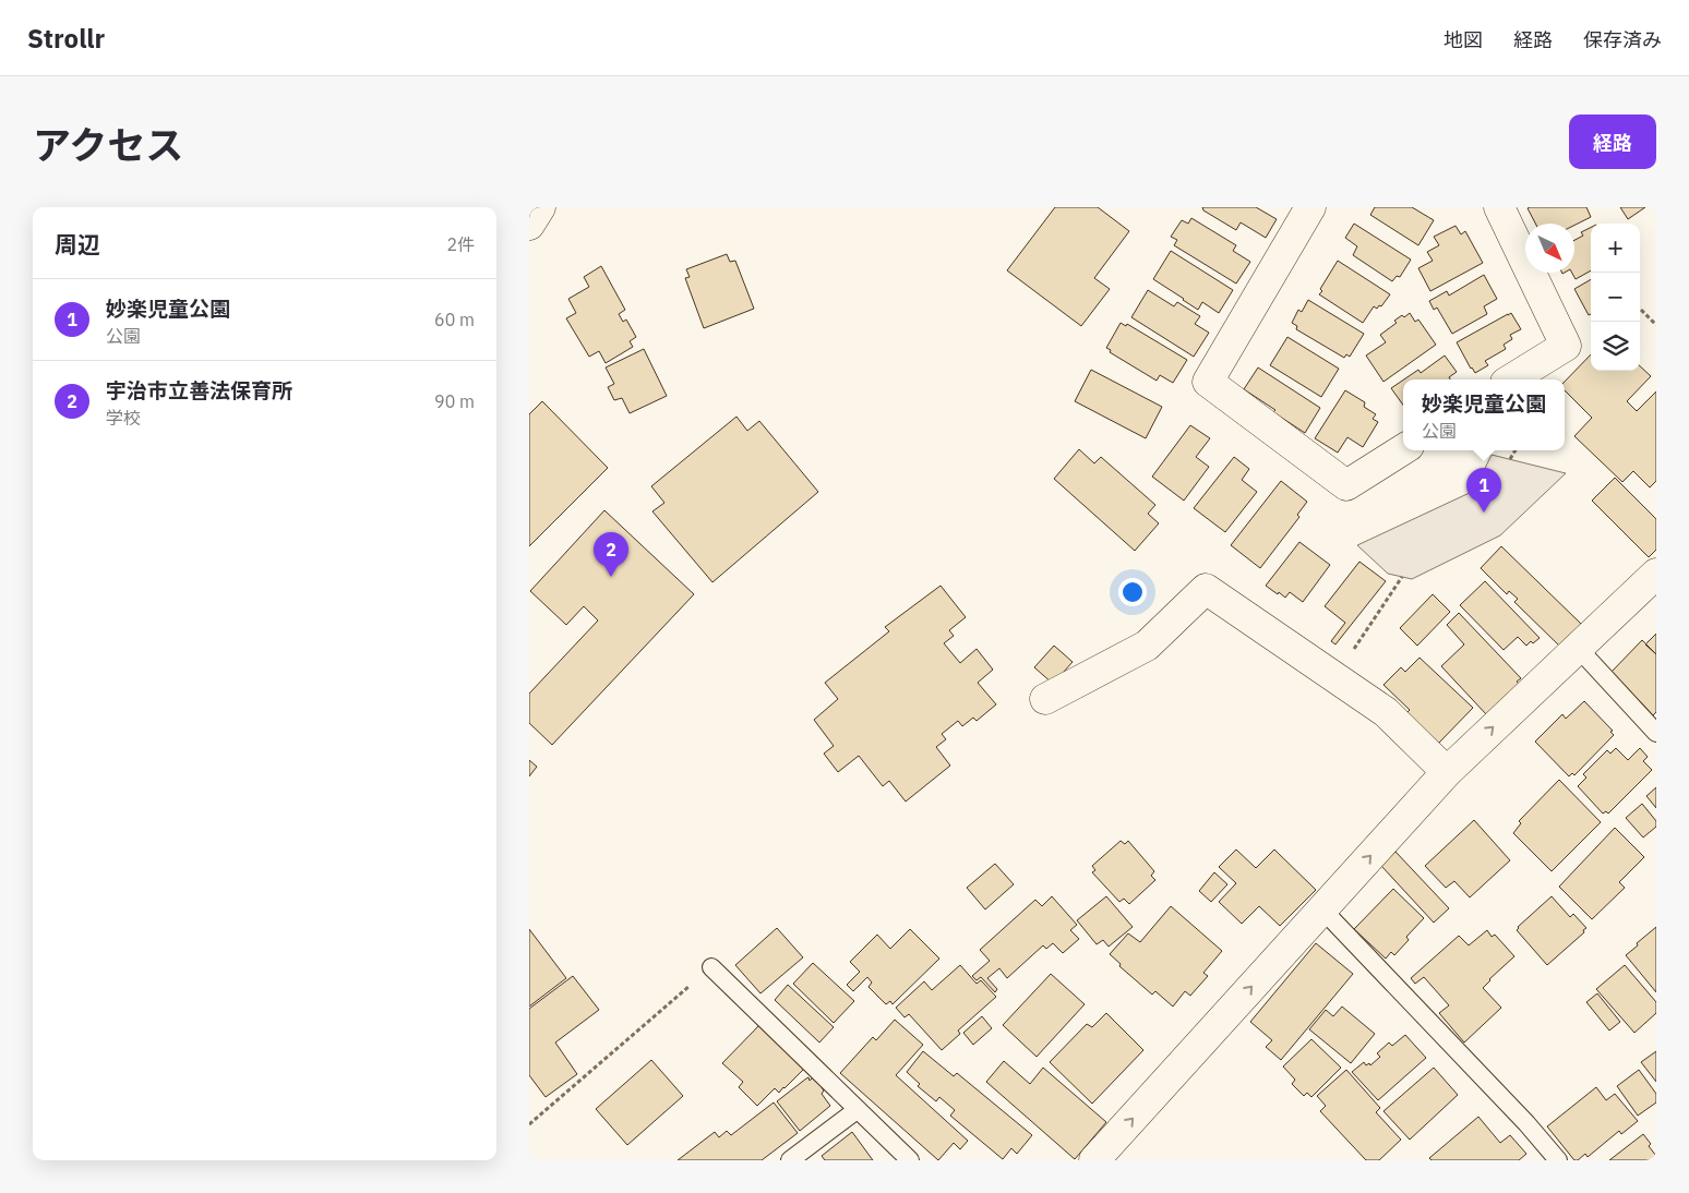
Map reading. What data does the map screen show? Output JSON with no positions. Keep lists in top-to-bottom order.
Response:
{
  "north": "bottom right",
  "page": {
    "header": "Strollr",
    "nav": ["地図", "経路", "保存済み"],
    "title": "アクセス",
    "buttons": "経路",
    "heading": ["周辺", "2件"],
    "map_buttons": ["+", "−"],
    "list": [
      {
        "mark": "1",
        "name": "妙楽児童公園",
        "note": "公園",
        "value": "60 m"
      },
      {
        "mark": "2",
        "name": "宇治市立善法保育所",
        "note": "学校",
        "value": "90 m"
      }
    ],
    "popup": ["妙楽児童公園", "公園"],
    "pins": ["1", "2"]
  }
}
